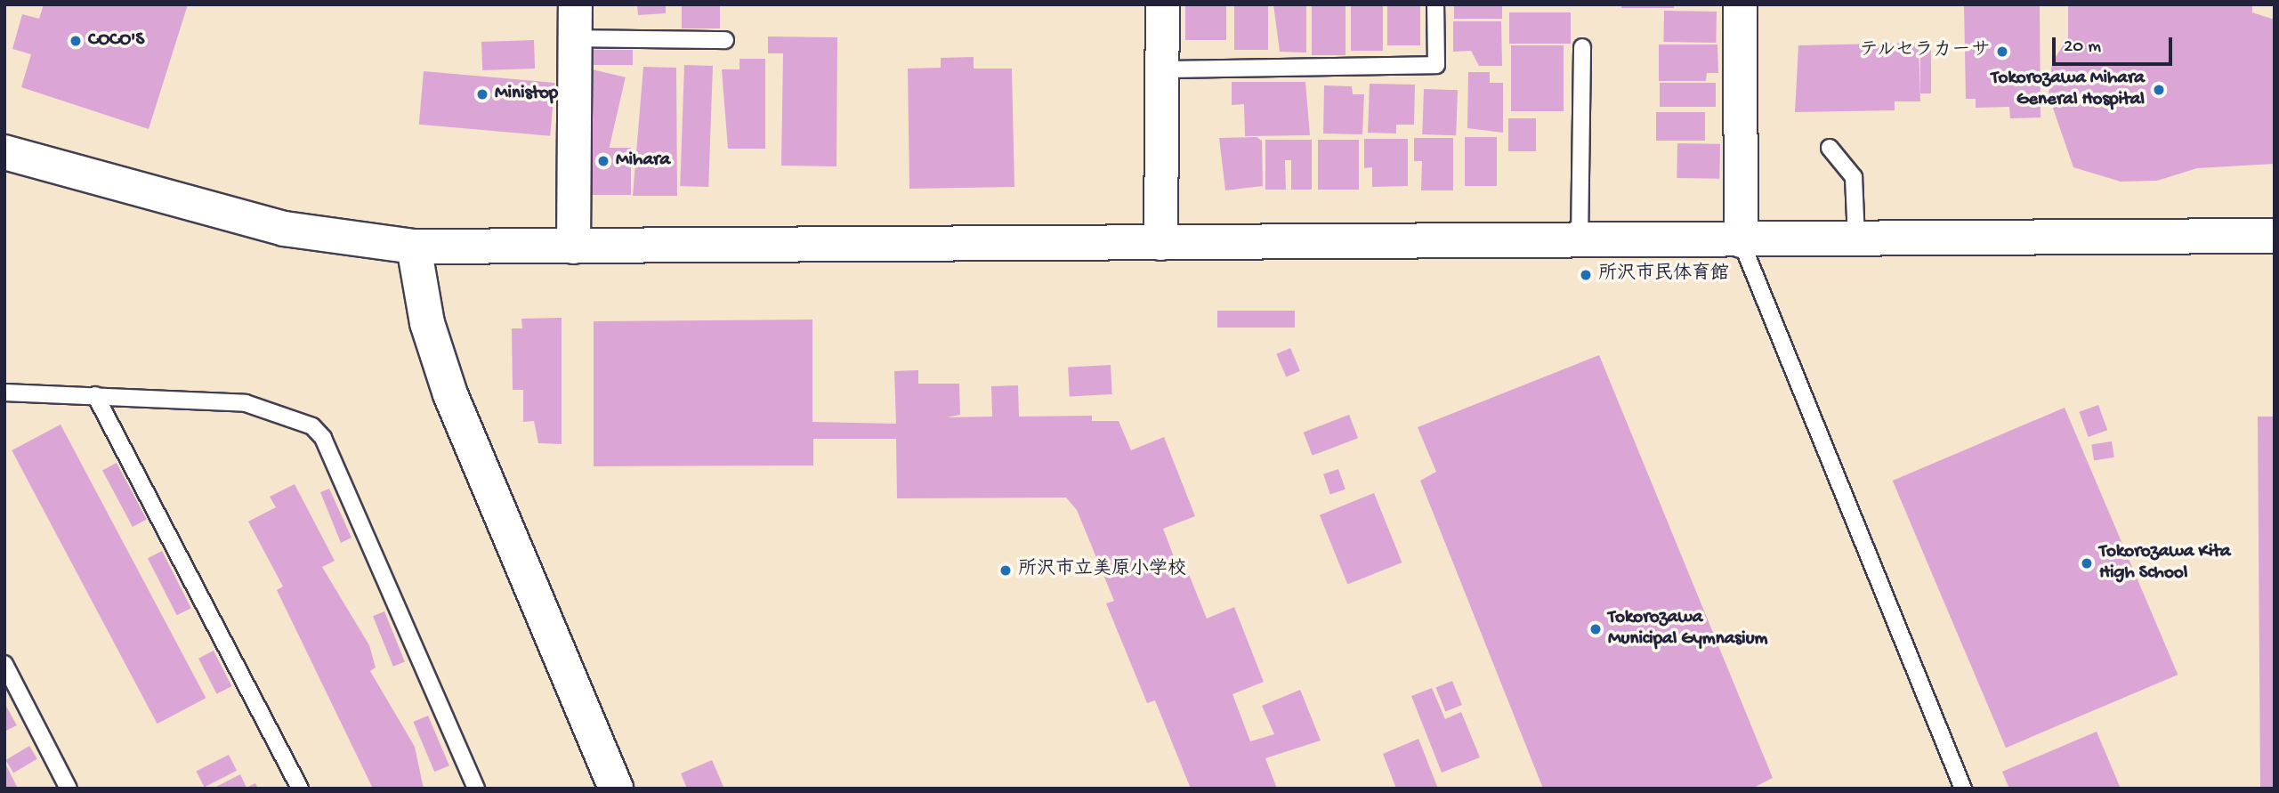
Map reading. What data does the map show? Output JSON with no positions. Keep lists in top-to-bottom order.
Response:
{
  "places": [
    "COCO'S",
    "テルセラカーサ",
    "Tokorozawa Mihara General Hospital",
    "Ministop",
    "Mihara",
    "所沢市民体育館",
    "Tokorozawa Kita High School",
    "所沢市立美原小学校",
    "Tokorozawa Municipal Gymnasium"
  ],
  "scale_bar": "20 m"
}
